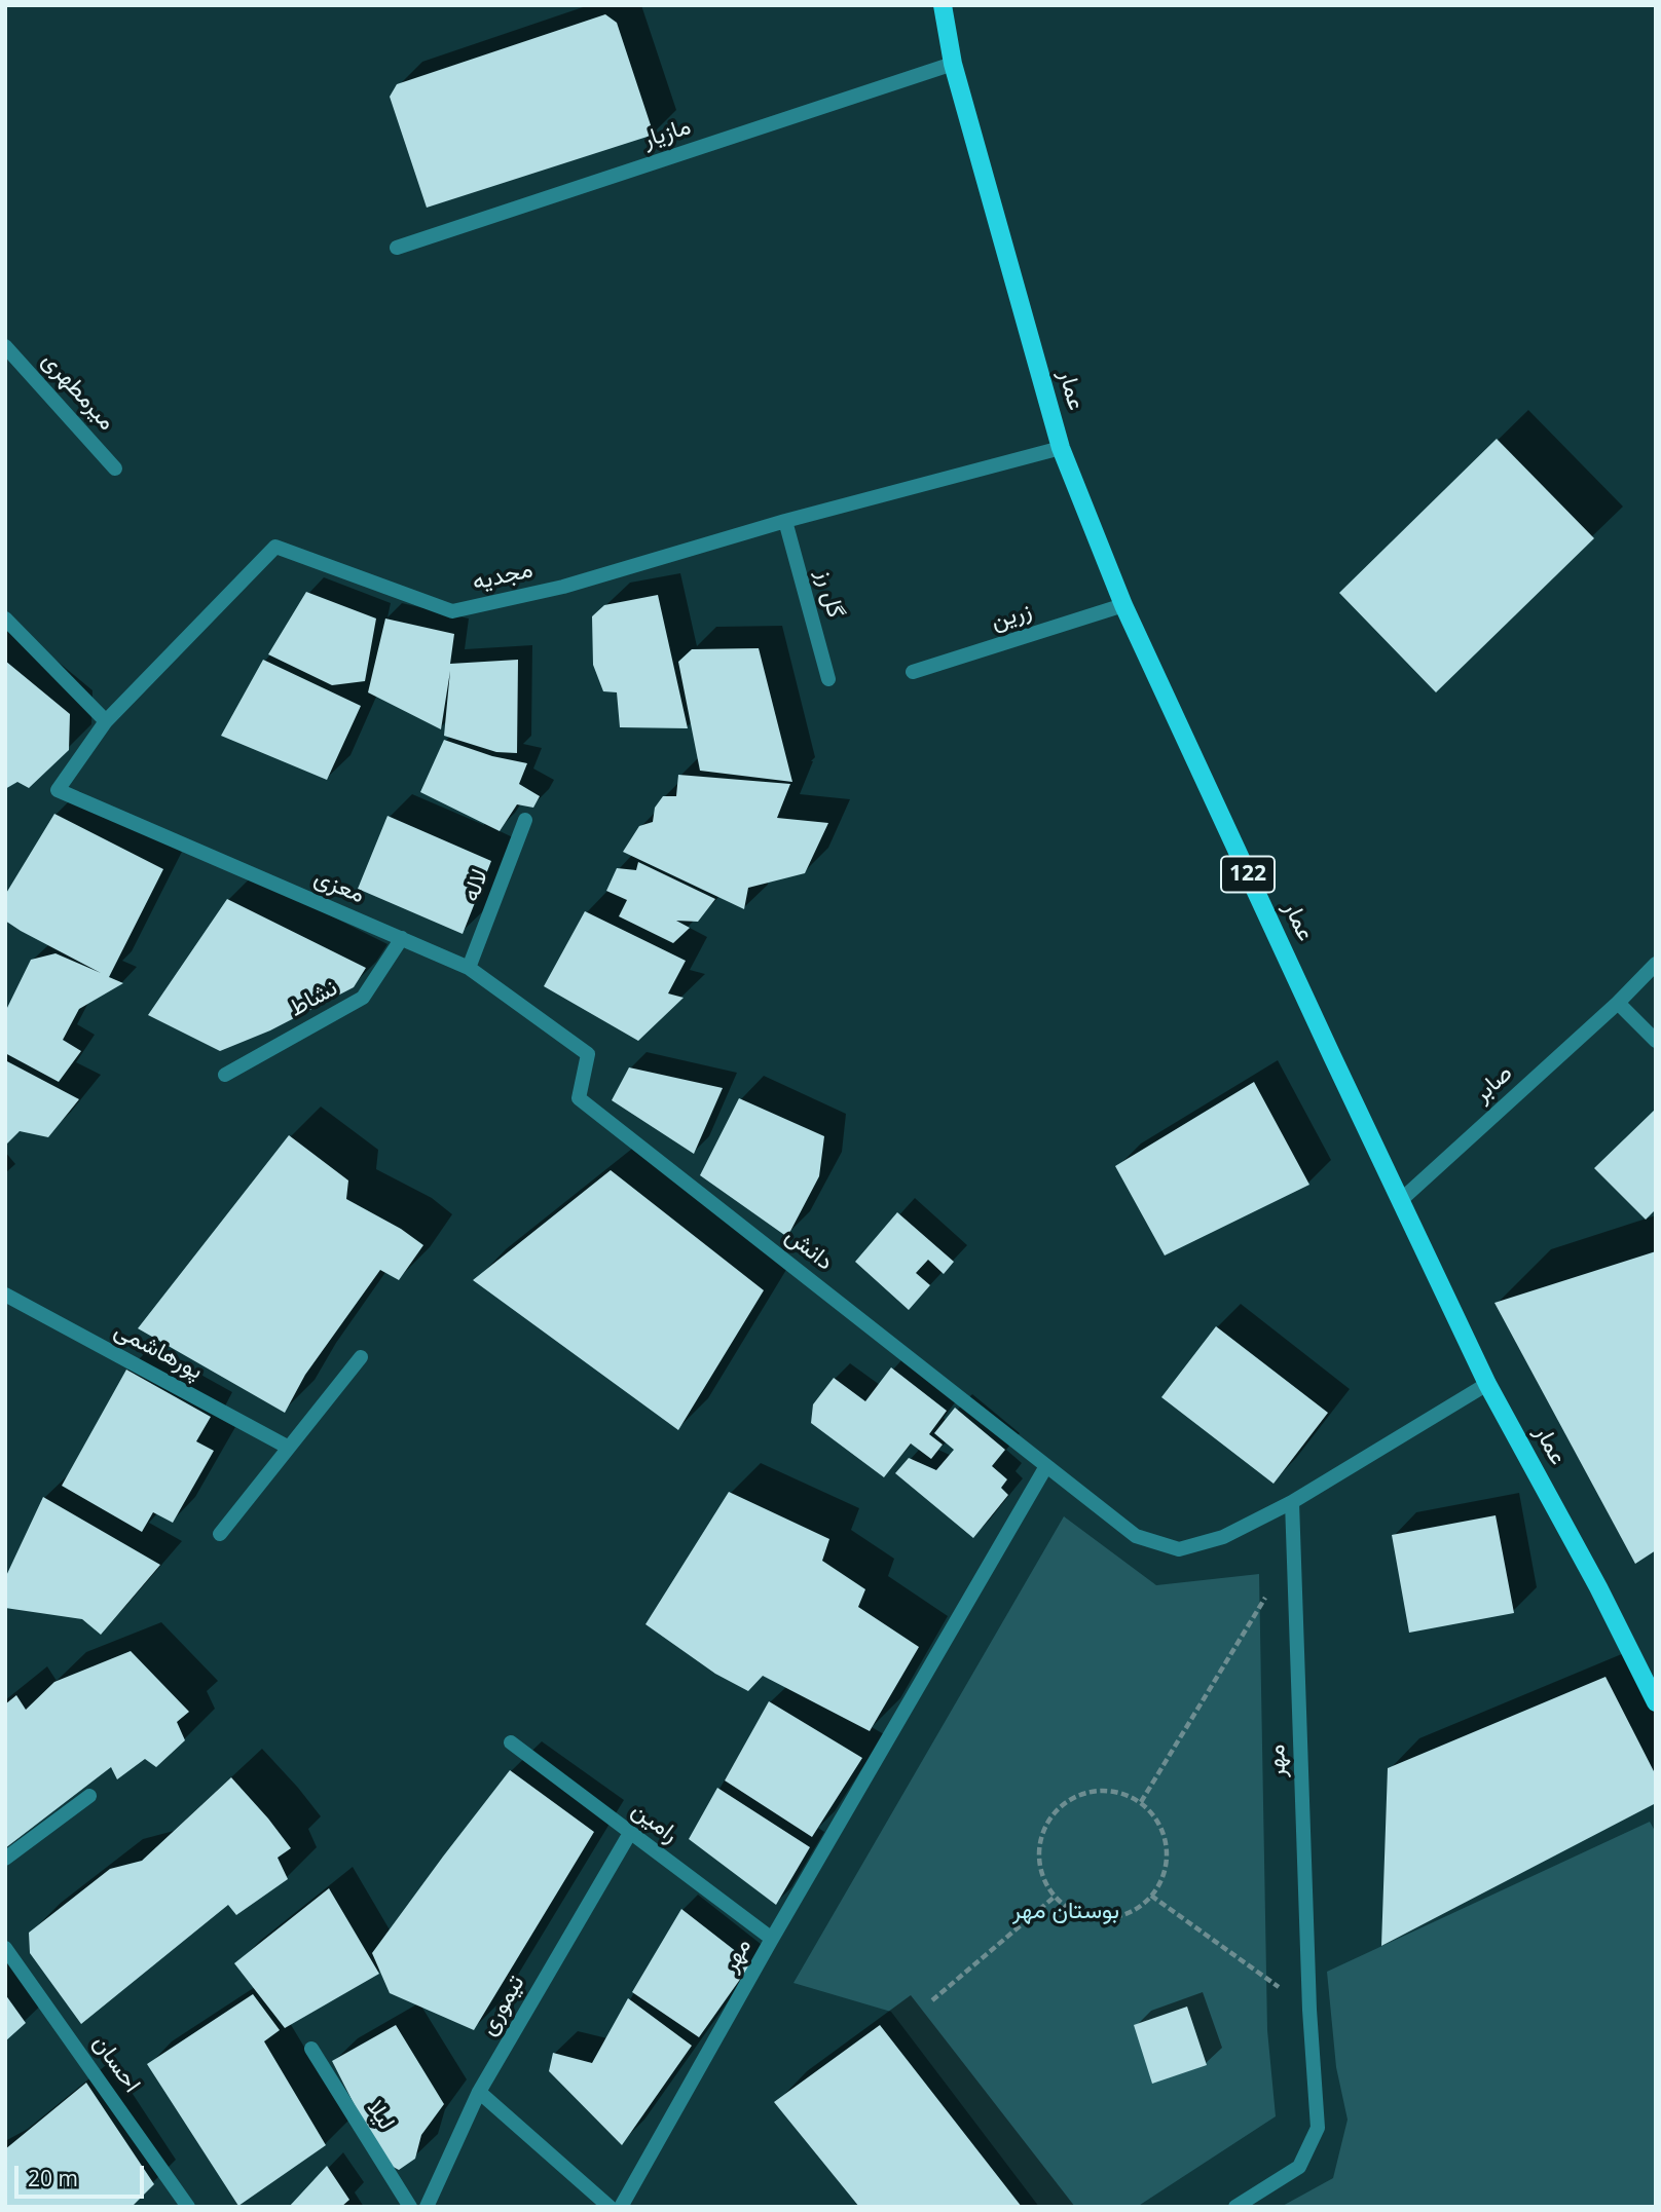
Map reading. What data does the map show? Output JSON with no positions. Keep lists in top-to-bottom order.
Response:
{
  "streets": {
    "main road": ["عمار", "122"],
    "street": [
      "مازیار",
      "میرمطهری",
      "مجدیه",
      "گل رز",
      "زرین",
      "لاله",
      "معزی",
      "نشاط",
      "صابر",
      "دانش",
      "پورهاشمی",
      "مهر",
      "رامین",
      "تیموری",
      "احسان",
      "لیلا"
    ]
  },
  "crossings": [
    ["مازیار", "عمار"],
    ["عمار", "مجدیه"],
    ["عمار", "زرین"],
    ["عمار", "صابر"],
    ["مجدیه", "گل رز"],
    ["مجدیه", "معزی"],
    ["لاله", "معزی"],
    ["معزی", "نشاط"],
    ["معزی", "دانش"],
    ["دانش", "مهر"],
    ["مهر", "رامین"],
    ["رامین", "تیموری"]
  ],
  "parks": ["بوستان مهر"],
  "scale_bar": "20 m"
}
